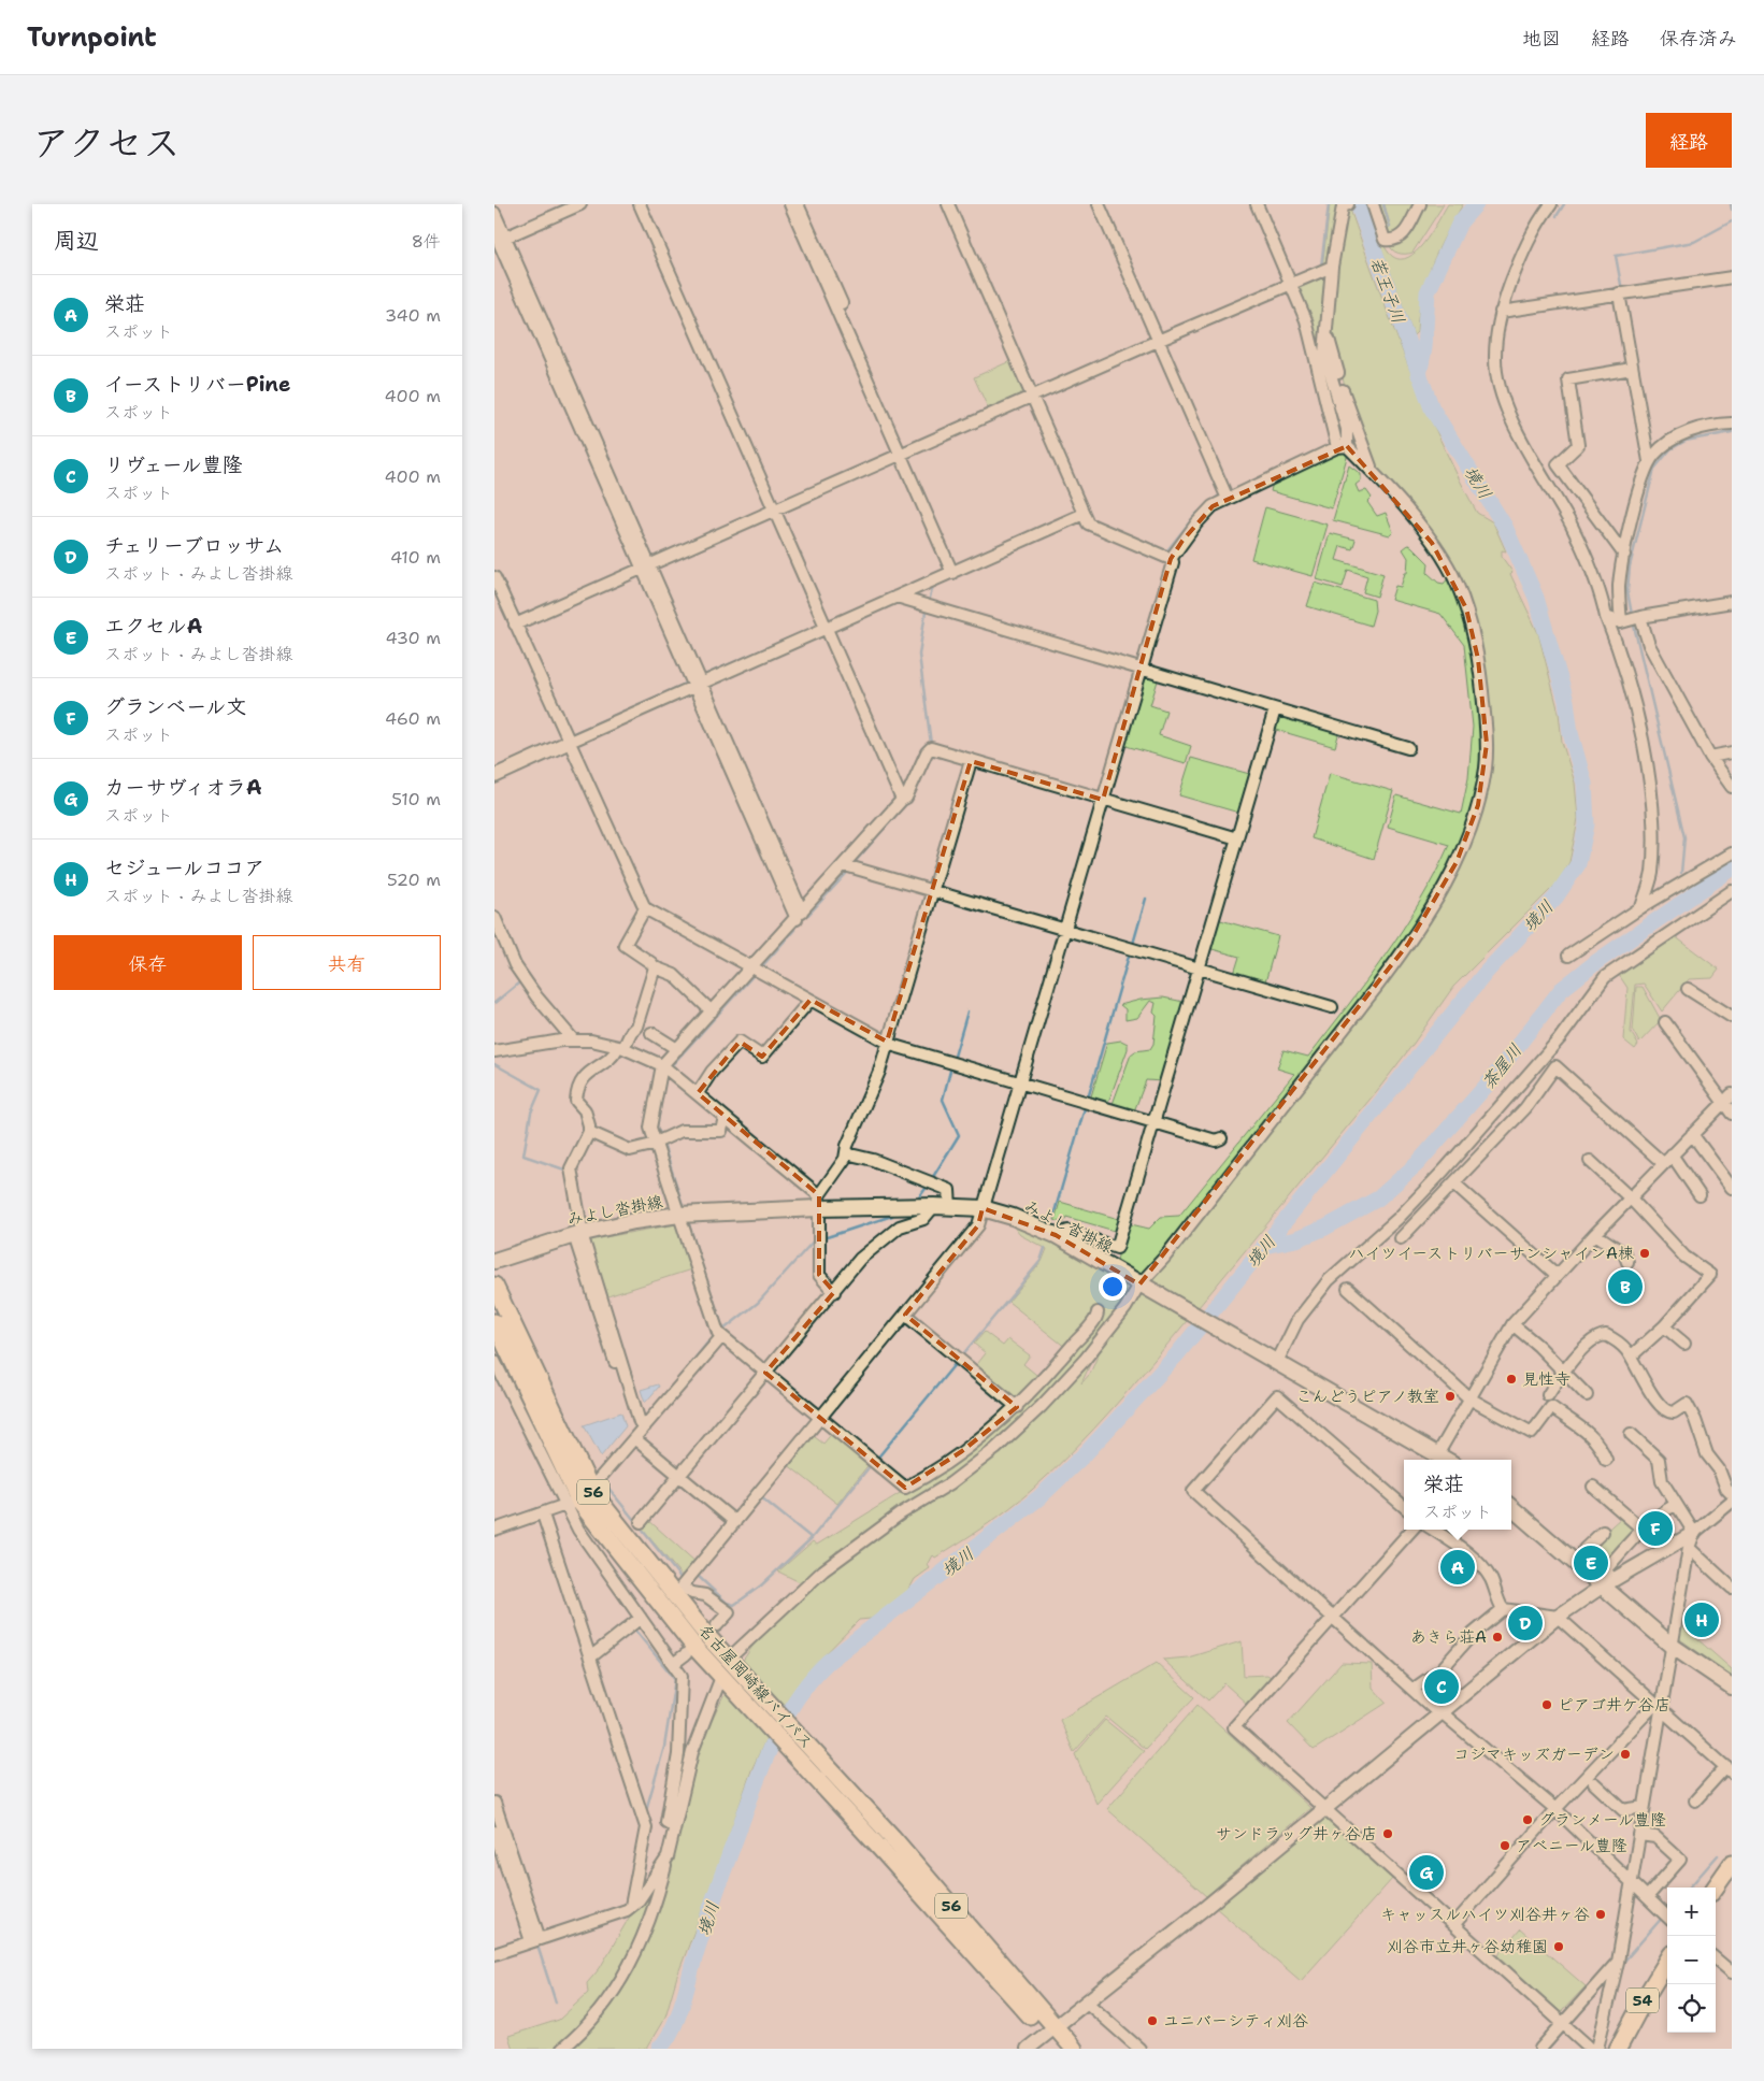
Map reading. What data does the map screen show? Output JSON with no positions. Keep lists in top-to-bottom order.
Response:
{
  "streets": {
    "main road": [
      "みよし沓掛線",
      "56",
      "名古屋岡崎線バイパス",
      "54"
    ]
  },
  "water": ["若王子川", "境川", "茶屋川"],
  "places": [
    "ハイツイーストリバーサンシャインA棟",
    "見性寺",
    "こんどうピアノ教室",
    "あきら荘A",
    "ピアゴ井ケ谷店",
    "コジマキッズガーデン",
    "グランメール豊隆",
    "サンドラッグ井ヶ谷店",
    "アベニール豊隆",
    "キャッスルハイツ刈谷井ヶ谷",
    "刈谷市立井ヶ谷幼稚園",
    "ユニバーシティ刈谷"
  ],
  "page": {
    "header": "Turnpoint",
    "nav": ["地図", "経路", "保存済み"],
    "title": "アクセス",
    "buttons": [
      "経路",
      ["保存", "共有"]
    ],
    "heading": ["周辺", "8件"],
    "list": [
      {
        "mark": "A",
        "name": "栄荘",
        "note": "スポット",
        "value": "340 m"
      },
      {
        "mark": "B",
        "name": "イーストリバーPine",
        "note": "スポット",
        "value": "400 m"
      },
      {
        "mark": "C",
        "name": "リヴェール豊隆",
        "note": "スポット",
        "value": "400 m"
      },
      {
        "mark": "D",
        "name": "チェリーブロッサム",
        "note": "スポット · みよし沓掛線",
        "value": "410 m"
      },
      {
        "mark": "E",
        "name": "エクセルA",
        "note": "スポット · みよし沓掛線",
        "value": "430 m"
      },
      {
        "mark": "F",
        "name": "グランベール文",
        "note": "スポット",
        "value": "460 m"
      },
      {
        "mark": "G",
        "name": "カーサヴィオラA",
        "note": "スポット",
        "value": "510 m"
      },
      {
        "mark": "H",
        "name": "セジュールココア",
        "note": "スポット · みよし沓掛線",
        "value": "520 m"
      }
    ],
    "pins": [
      "B",
      "F",
      "E",
      "A",
      "H",
      "D",
      "C",
      "G"
    ],
    "popup": ["栄荘", "スポット"],
    "map_buttons": ["+", "−"]
  }
}
